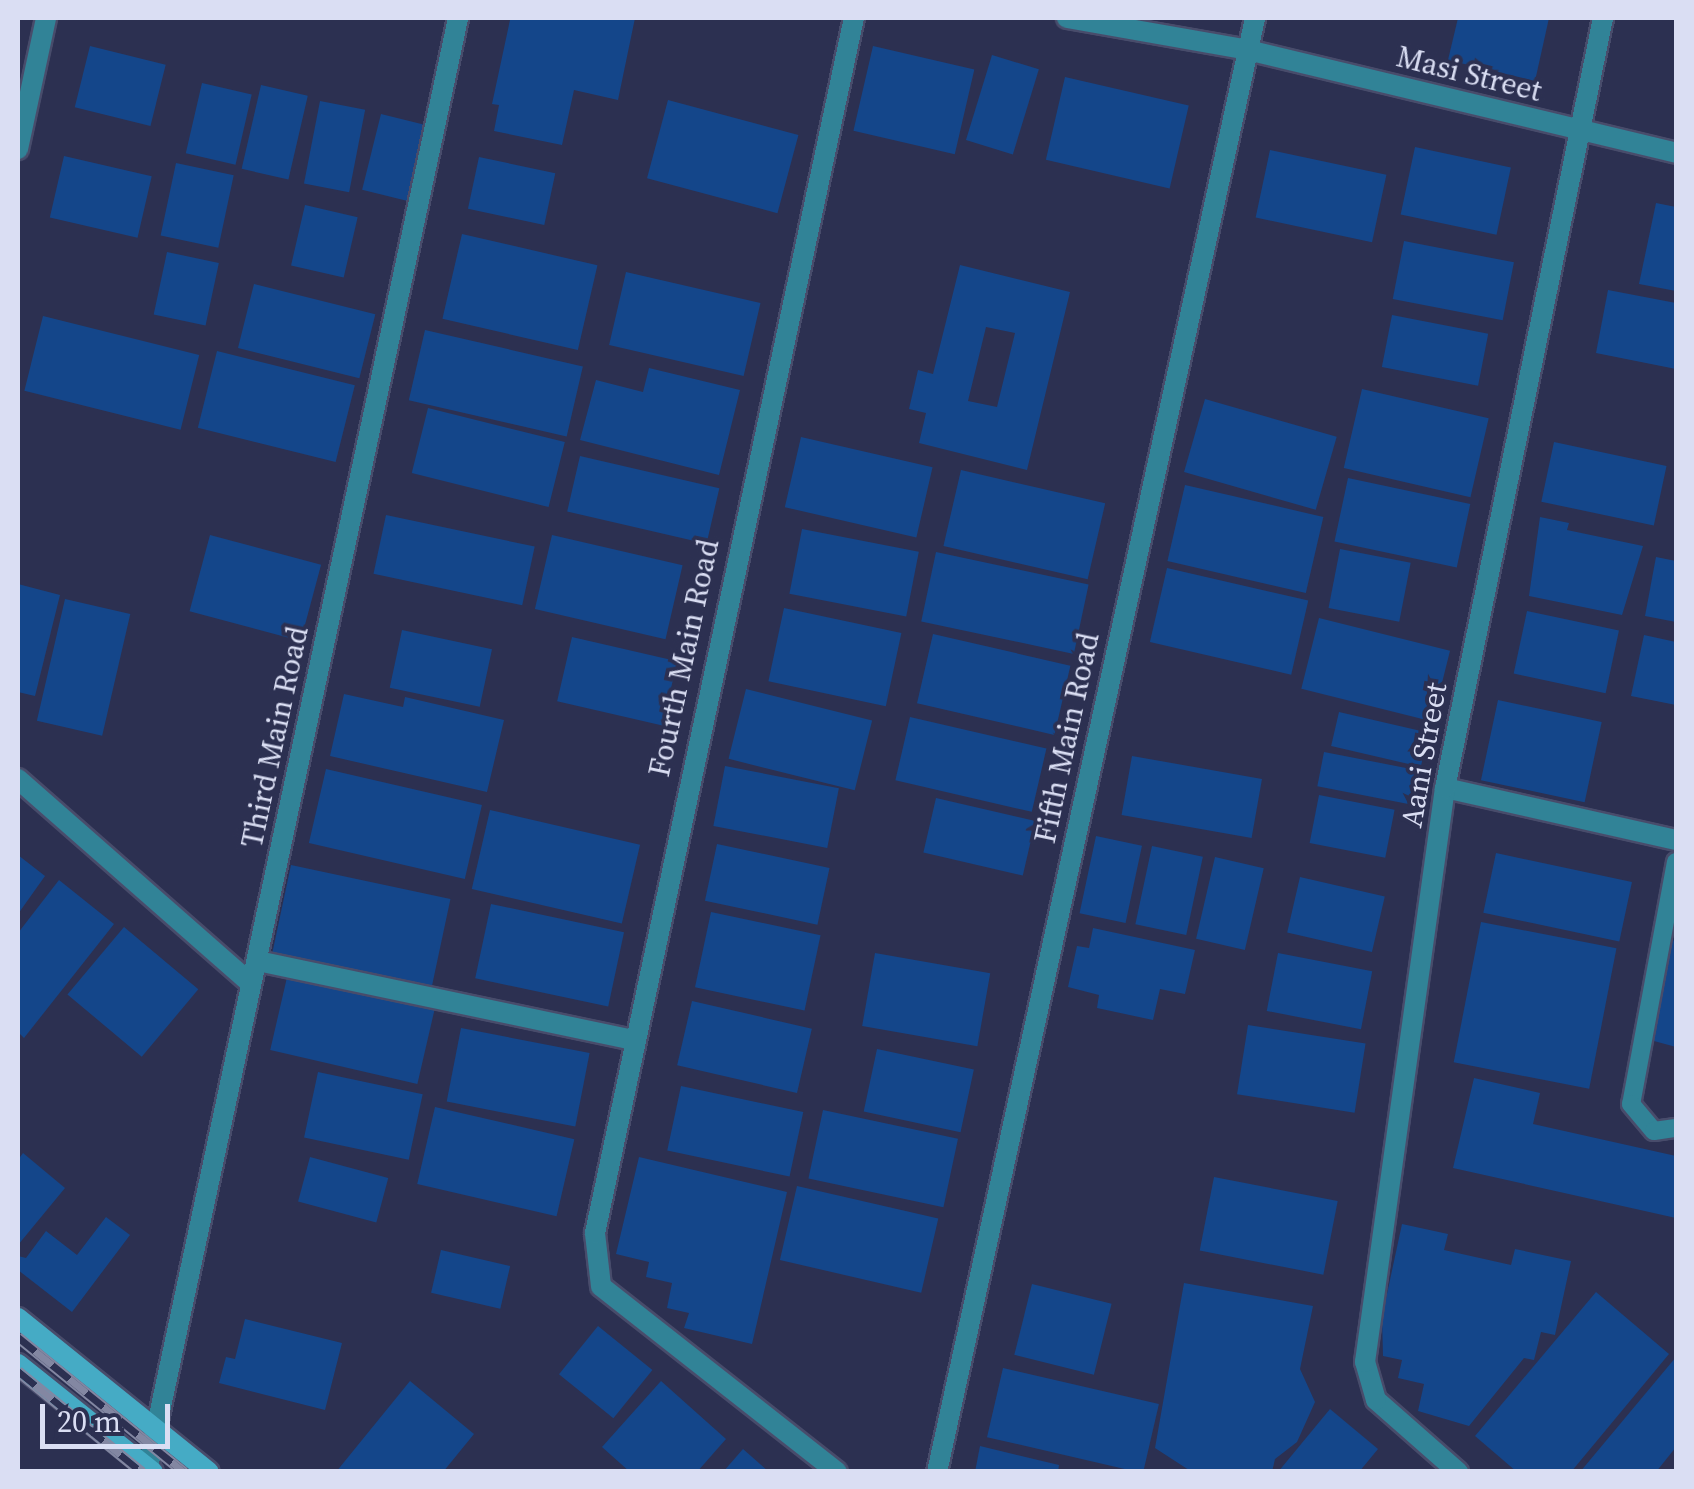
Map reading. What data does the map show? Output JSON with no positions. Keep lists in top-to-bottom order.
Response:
{
  "streets": {
    "street": [
      "Masi Street",
      "Fourth Main Road",
      "Third Main Road",
      "Fifth Main Road",
      "Aani Street"
    ]
  },
  "crossings": [
    ["Masi Street", "Fifth Main Road"],
    ["Masi Street", "Aani Street"]
  ],
  "scale_bar": "20 m"
}
